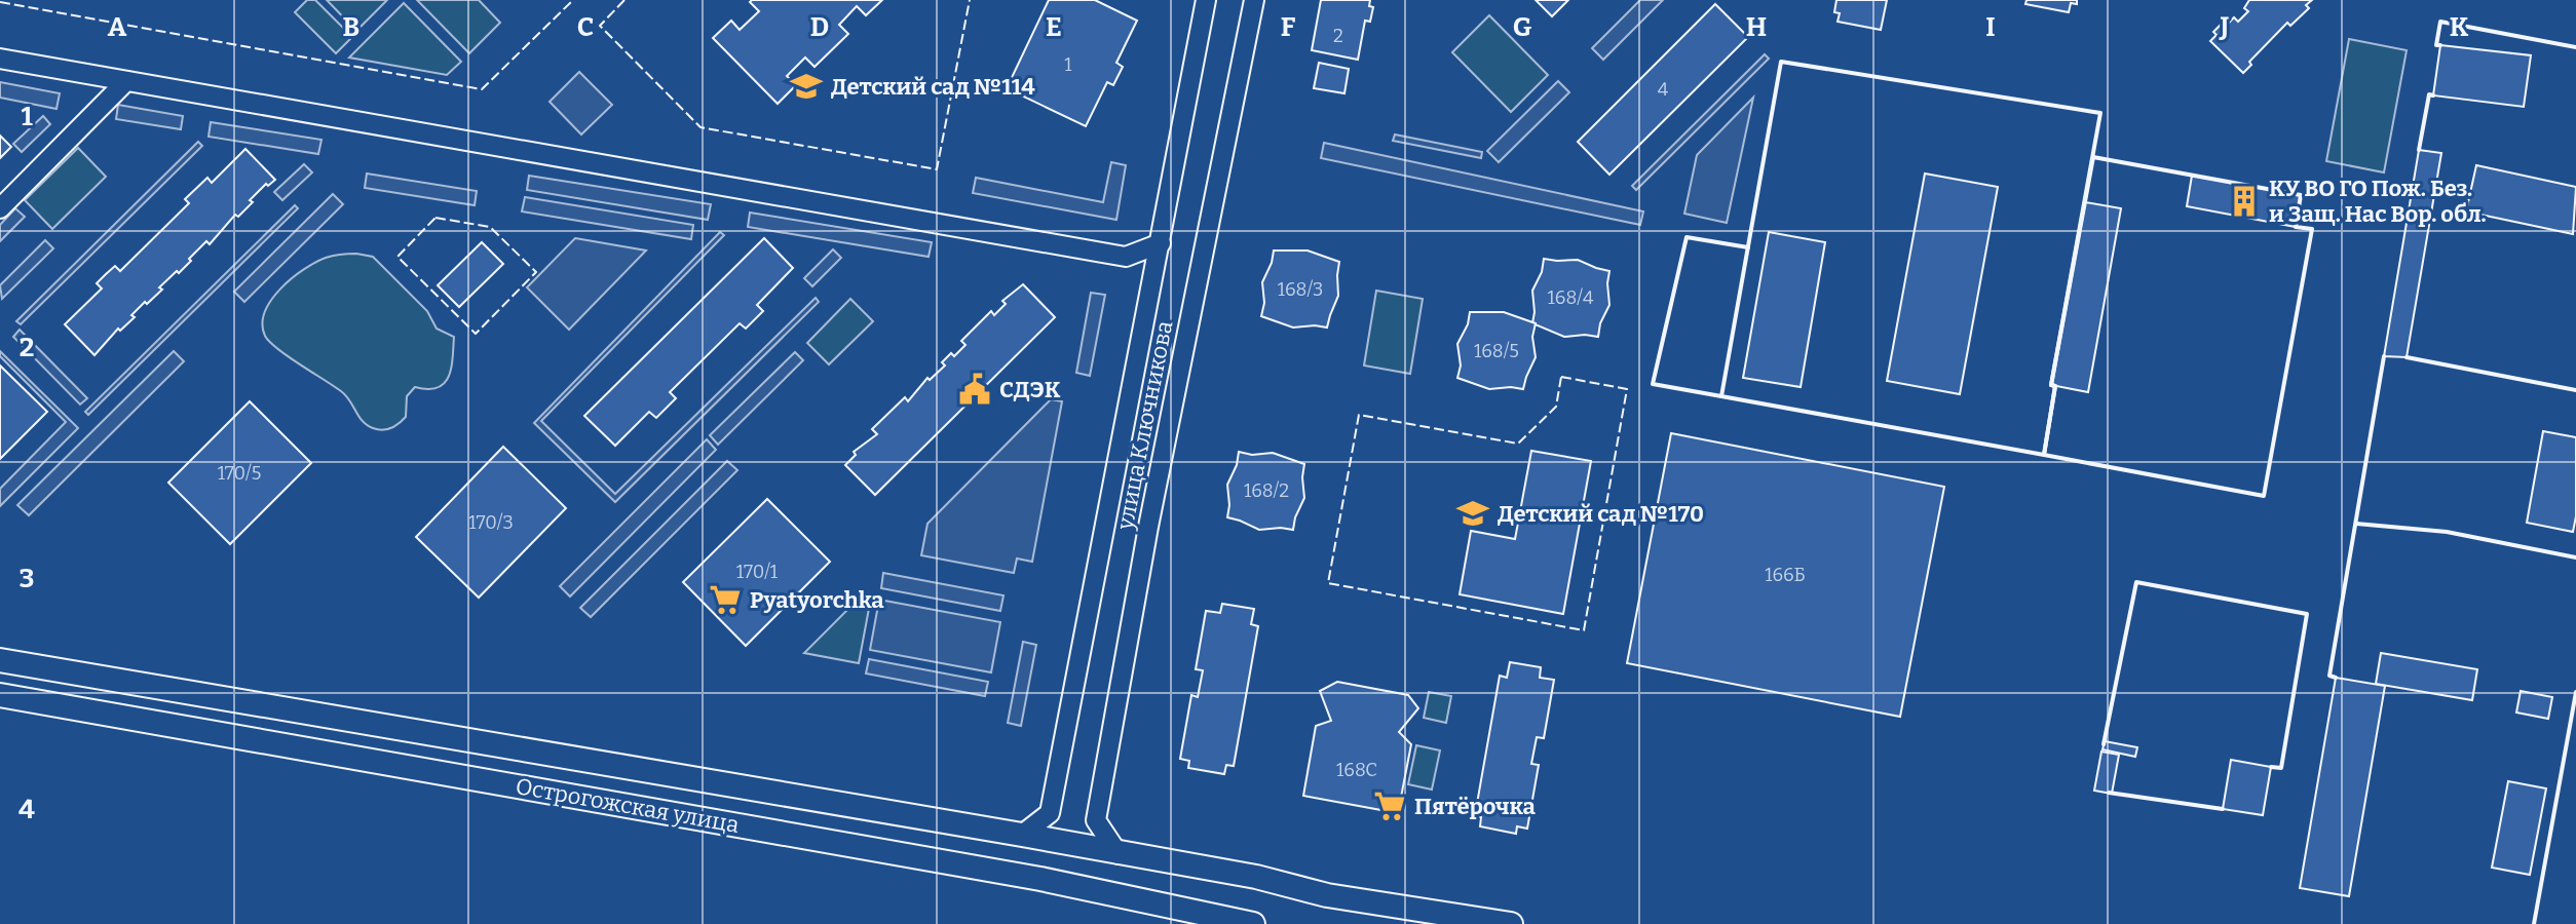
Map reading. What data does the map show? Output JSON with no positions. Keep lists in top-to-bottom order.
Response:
{
  "streets": {
    "street": ["улица Ключникова", "Острогожская улица"]
  },
  "places": {
    "school or university": ["Детский сад №114", "Детский сад №170"],
    "building": ["КУ ВО ГО Пож. Без. и Защ. Нас Вор. обл."],
    "public building": ["СДЭК"],
    "supermarket": ["Pyatyorchka", "Пятёрочка"]
  },
  "house_numbers": [
    "2",
    "1",
    "4",
    "168/3",
    "168/4",
    "168/5",
    "170/5",
    "168/2",
    "170/3",
    "170/1",
    "166Б",
    "168С"
  ],
  "grid": {
    "columns": [
      "A",
      "B",
      "C",
      "D",
      "E",
      "F",
      "G",
      "H",
      "I",
      "J",
      "K"
    ],
    "rows": [
      "1",
      "2",
      "3",
      "4"
    ]
  }
}
